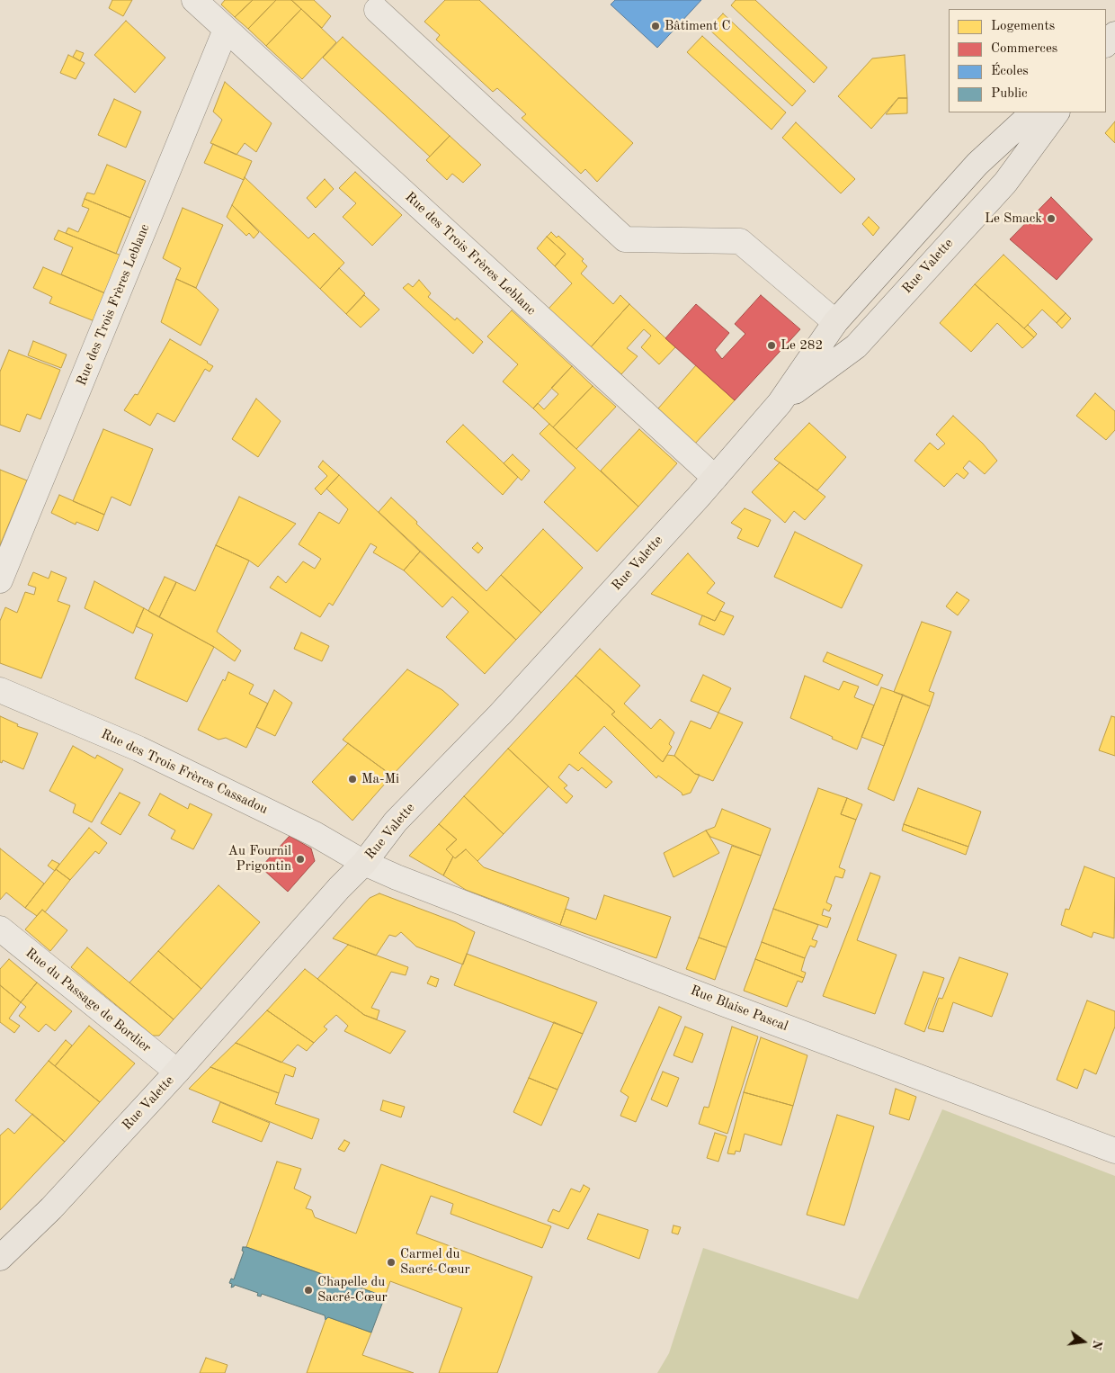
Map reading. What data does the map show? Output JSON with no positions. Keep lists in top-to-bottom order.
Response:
{
  "streets": {
    "main road": ["Rue Valette"],
    "street": [
      "Rue des Trois Frères Leblanc",
      "Rue des Trois Frères Cassadou",
      "Rue du Passage de Bordier",
      "Rue Blaise Pascal"
    ]
  },
  "crossings": [
    ["Rue des Trois Frères Leblanc", "Rue Valette"],
    ["Rue Valette", "Rue des Trois Frères Cassadou"],
    ["Rue Valette", "Rue du Passage de Bordier"],
    ["Rue Valette", "Rue Blaise Pascal"],
    ["Rue des Trois Frères Cassadou", "Rue Blaise Pascal"]
  ],
  "places": [
    "Bâtiment C",
    "Le Smack",
    "Le 282",
    "Ma-Mi",
    "Au Fournil Prigontin",
    "Carmel du Sacré-Cœur",
    "Chapelle du Sacré-Cœur"
  ],
  "legend": [
    "Logements",
    "Commerces",
    "Écoles",
    "Public"
  ],
  "north": "right"
}
